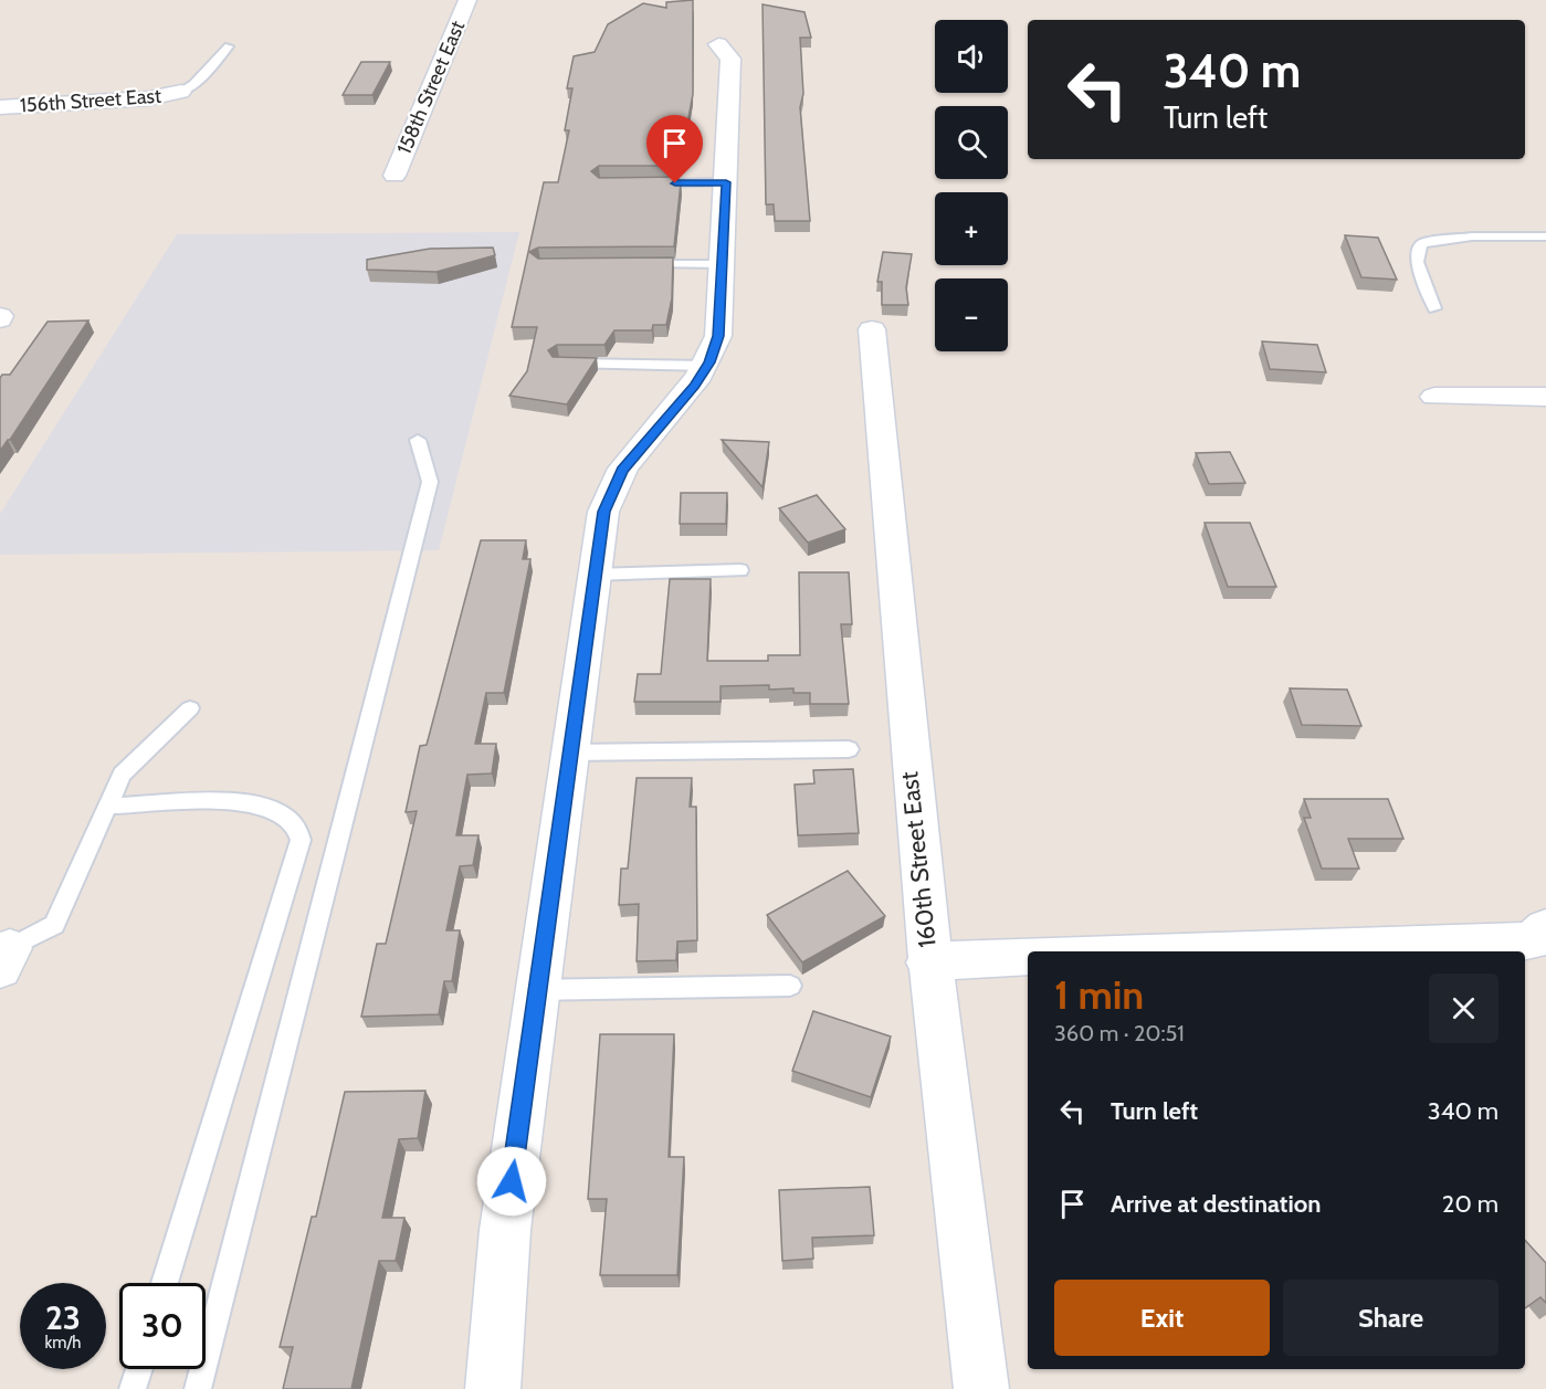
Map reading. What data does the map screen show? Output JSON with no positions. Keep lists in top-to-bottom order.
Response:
{
  "streets": {
    "street": ["158th Street East", "156th Street East", "160th Street East"]
  },
  "page": {
    "map_buttons": ["+", "−"],
    "turn": ["340 m", "Turn left"],
    "heading": ["1 min", "360 m · 20:51"],
    "list": [
      {
        "name": "Turn left",
        "value": "340 m"
      },
      {
        "name": "Arrive at destination",
        "value": "20 m"
      }
    ],
    "buttons": ["Exit", "Share"],
    "speed": "23 km/h",
    "limit": "30"
  }
}
